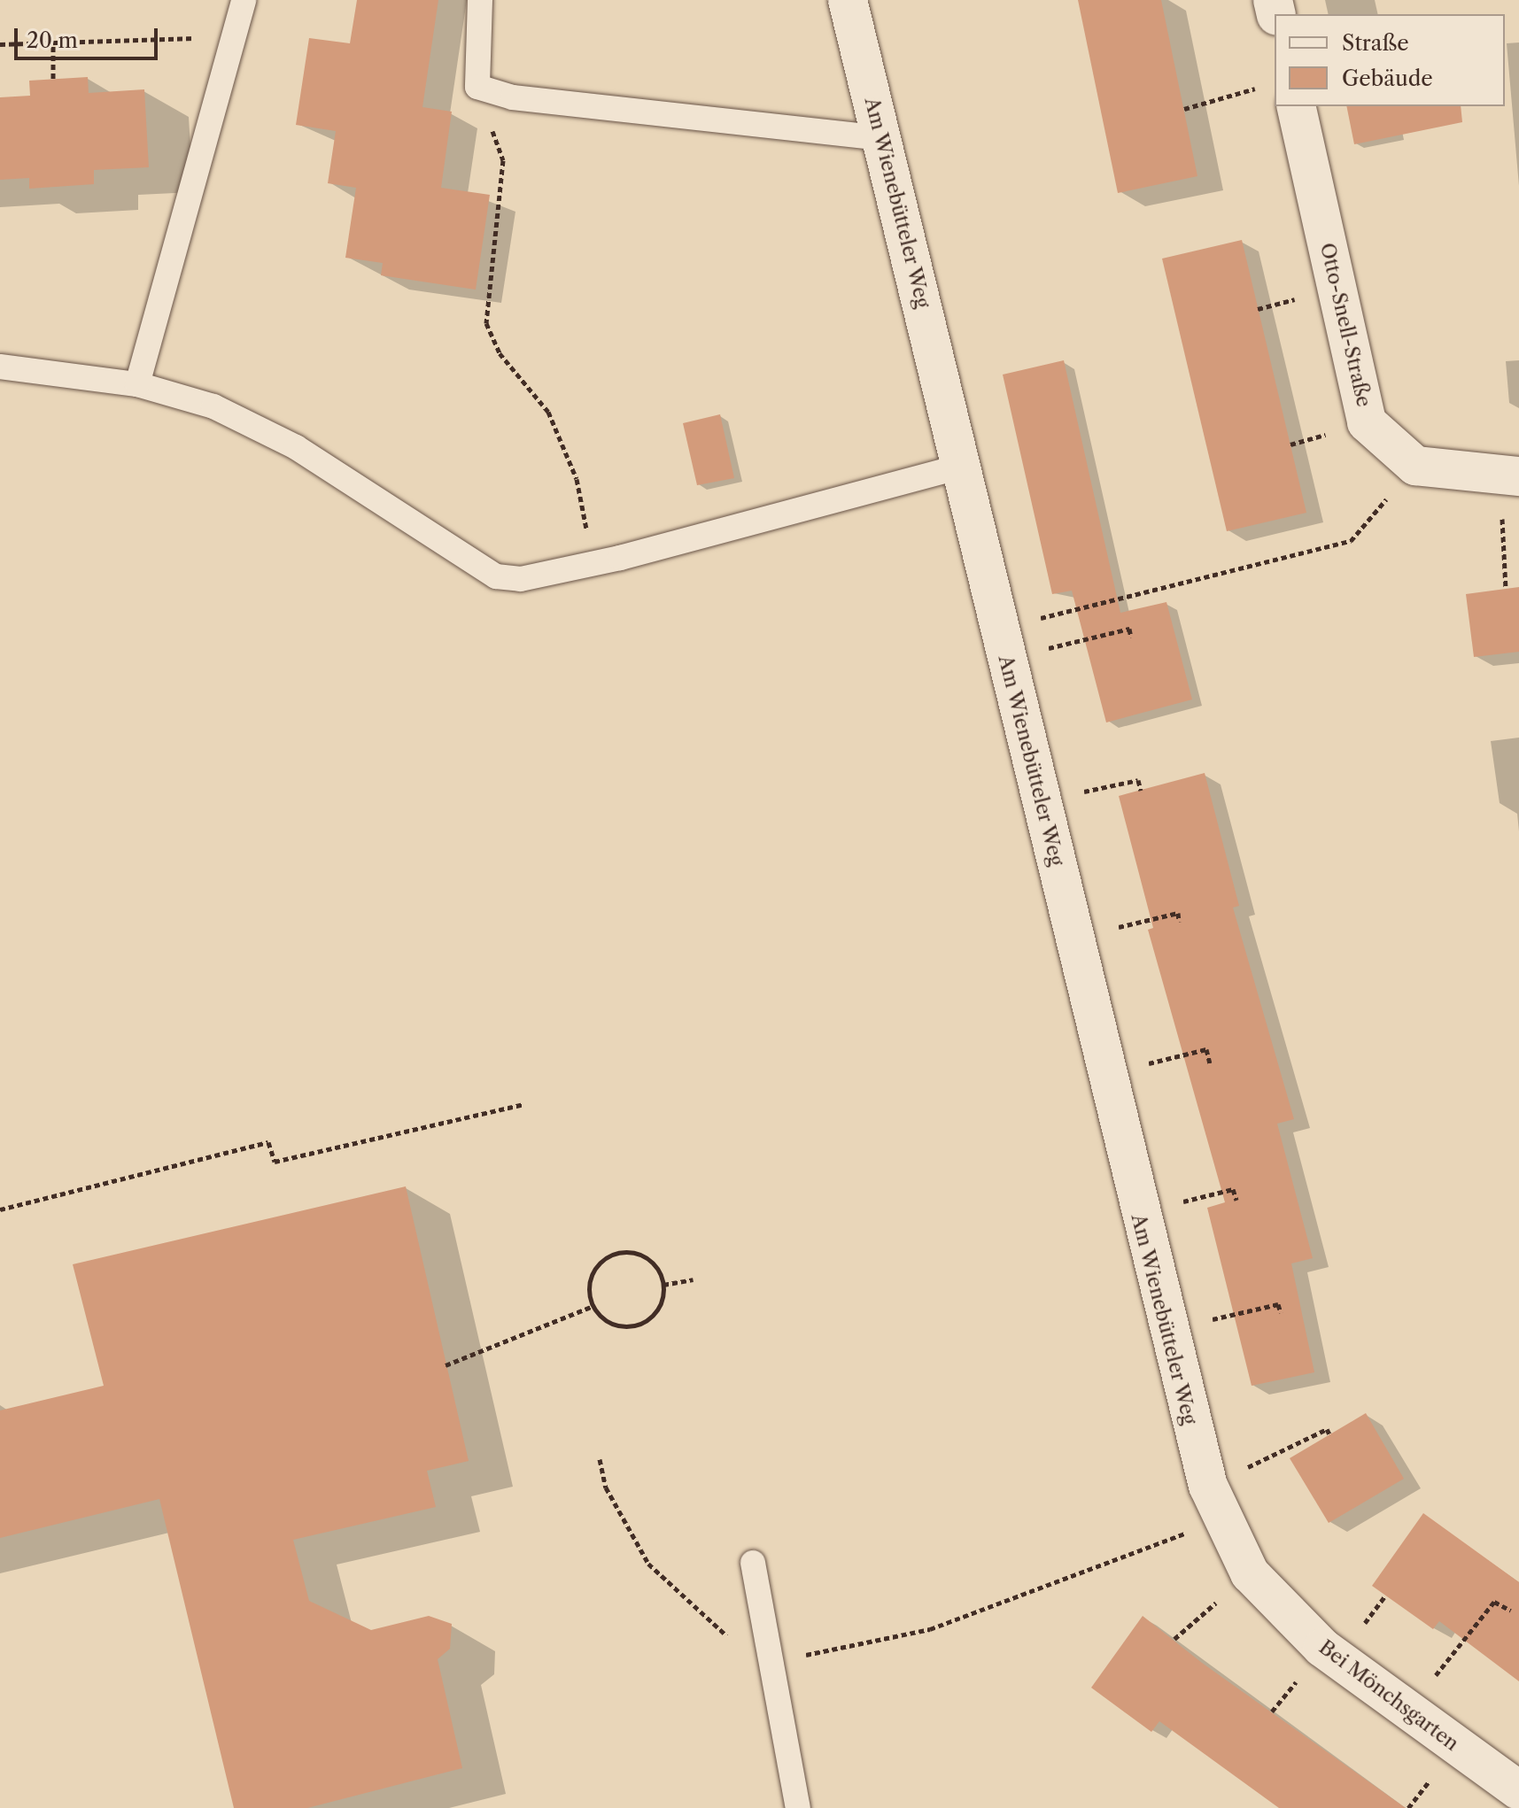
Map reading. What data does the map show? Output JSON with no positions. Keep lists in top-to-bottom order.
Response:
{
  "streets": {
    "street": ["Am Wienebütteler Weg", "Otto-Snell-Straße", "Bei Mönchsgarten"]
  },
  "crossings": [
    ["Am Wienebütteler Weg", "Bei Mönchsgarten"]
  ],
  "legend": ["Straße", "Gebäude"],
  "scale_bar": "20 m"
}
